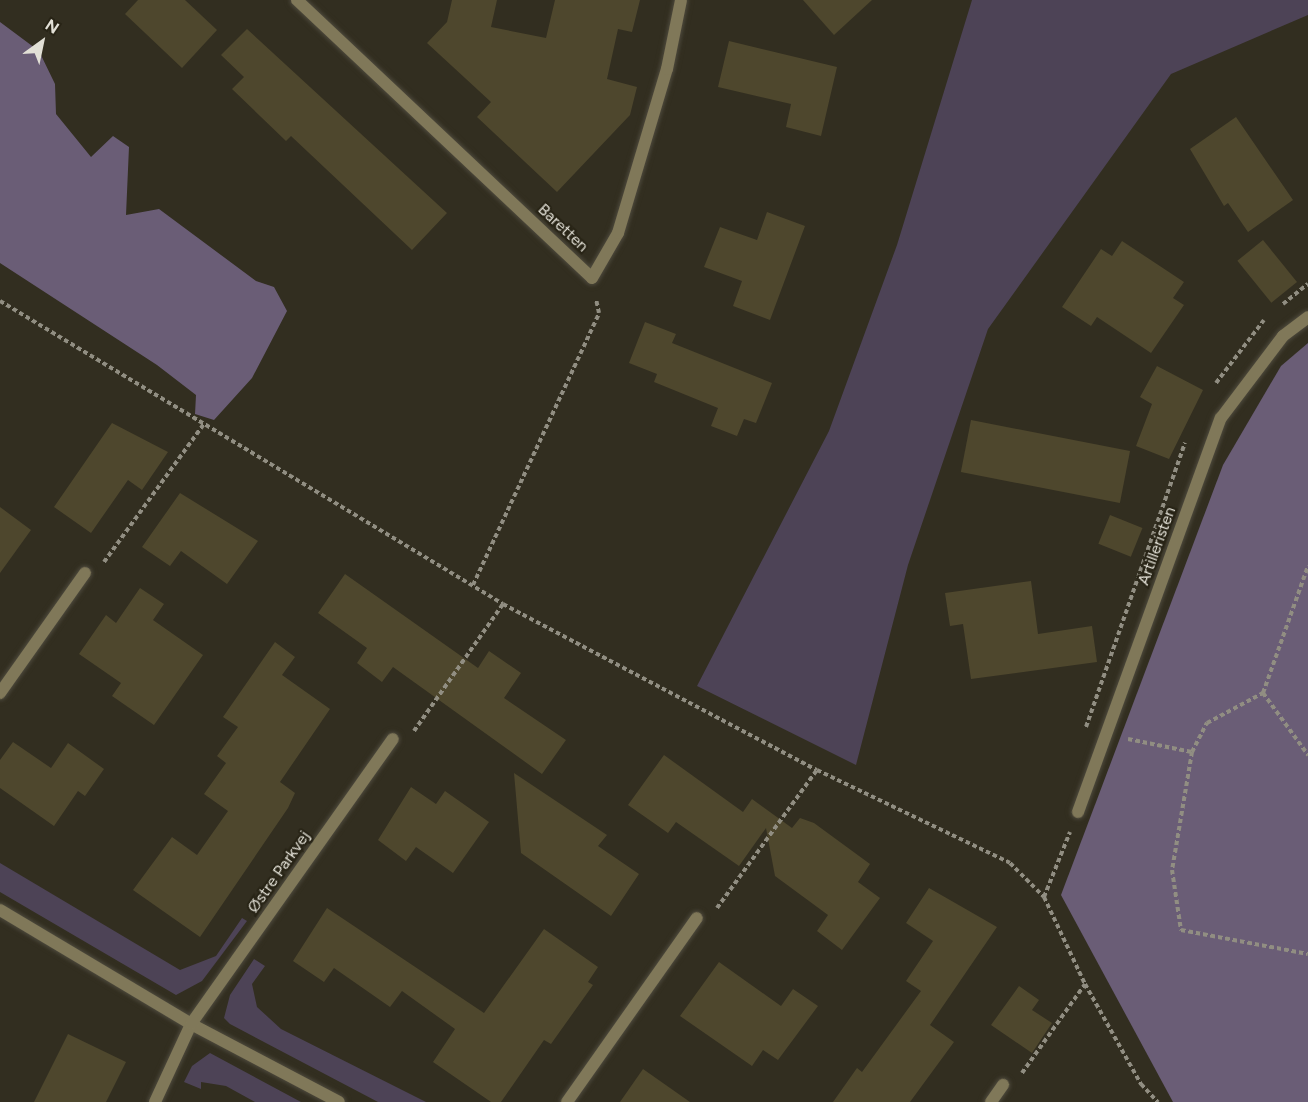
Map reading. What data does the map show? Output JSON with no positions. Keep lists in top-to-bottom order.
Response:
{
  "streets": {
    "street": ["Baretten", "Artilleristen", "Østre Parkvej"]
  },
  "north": "top right"
}
